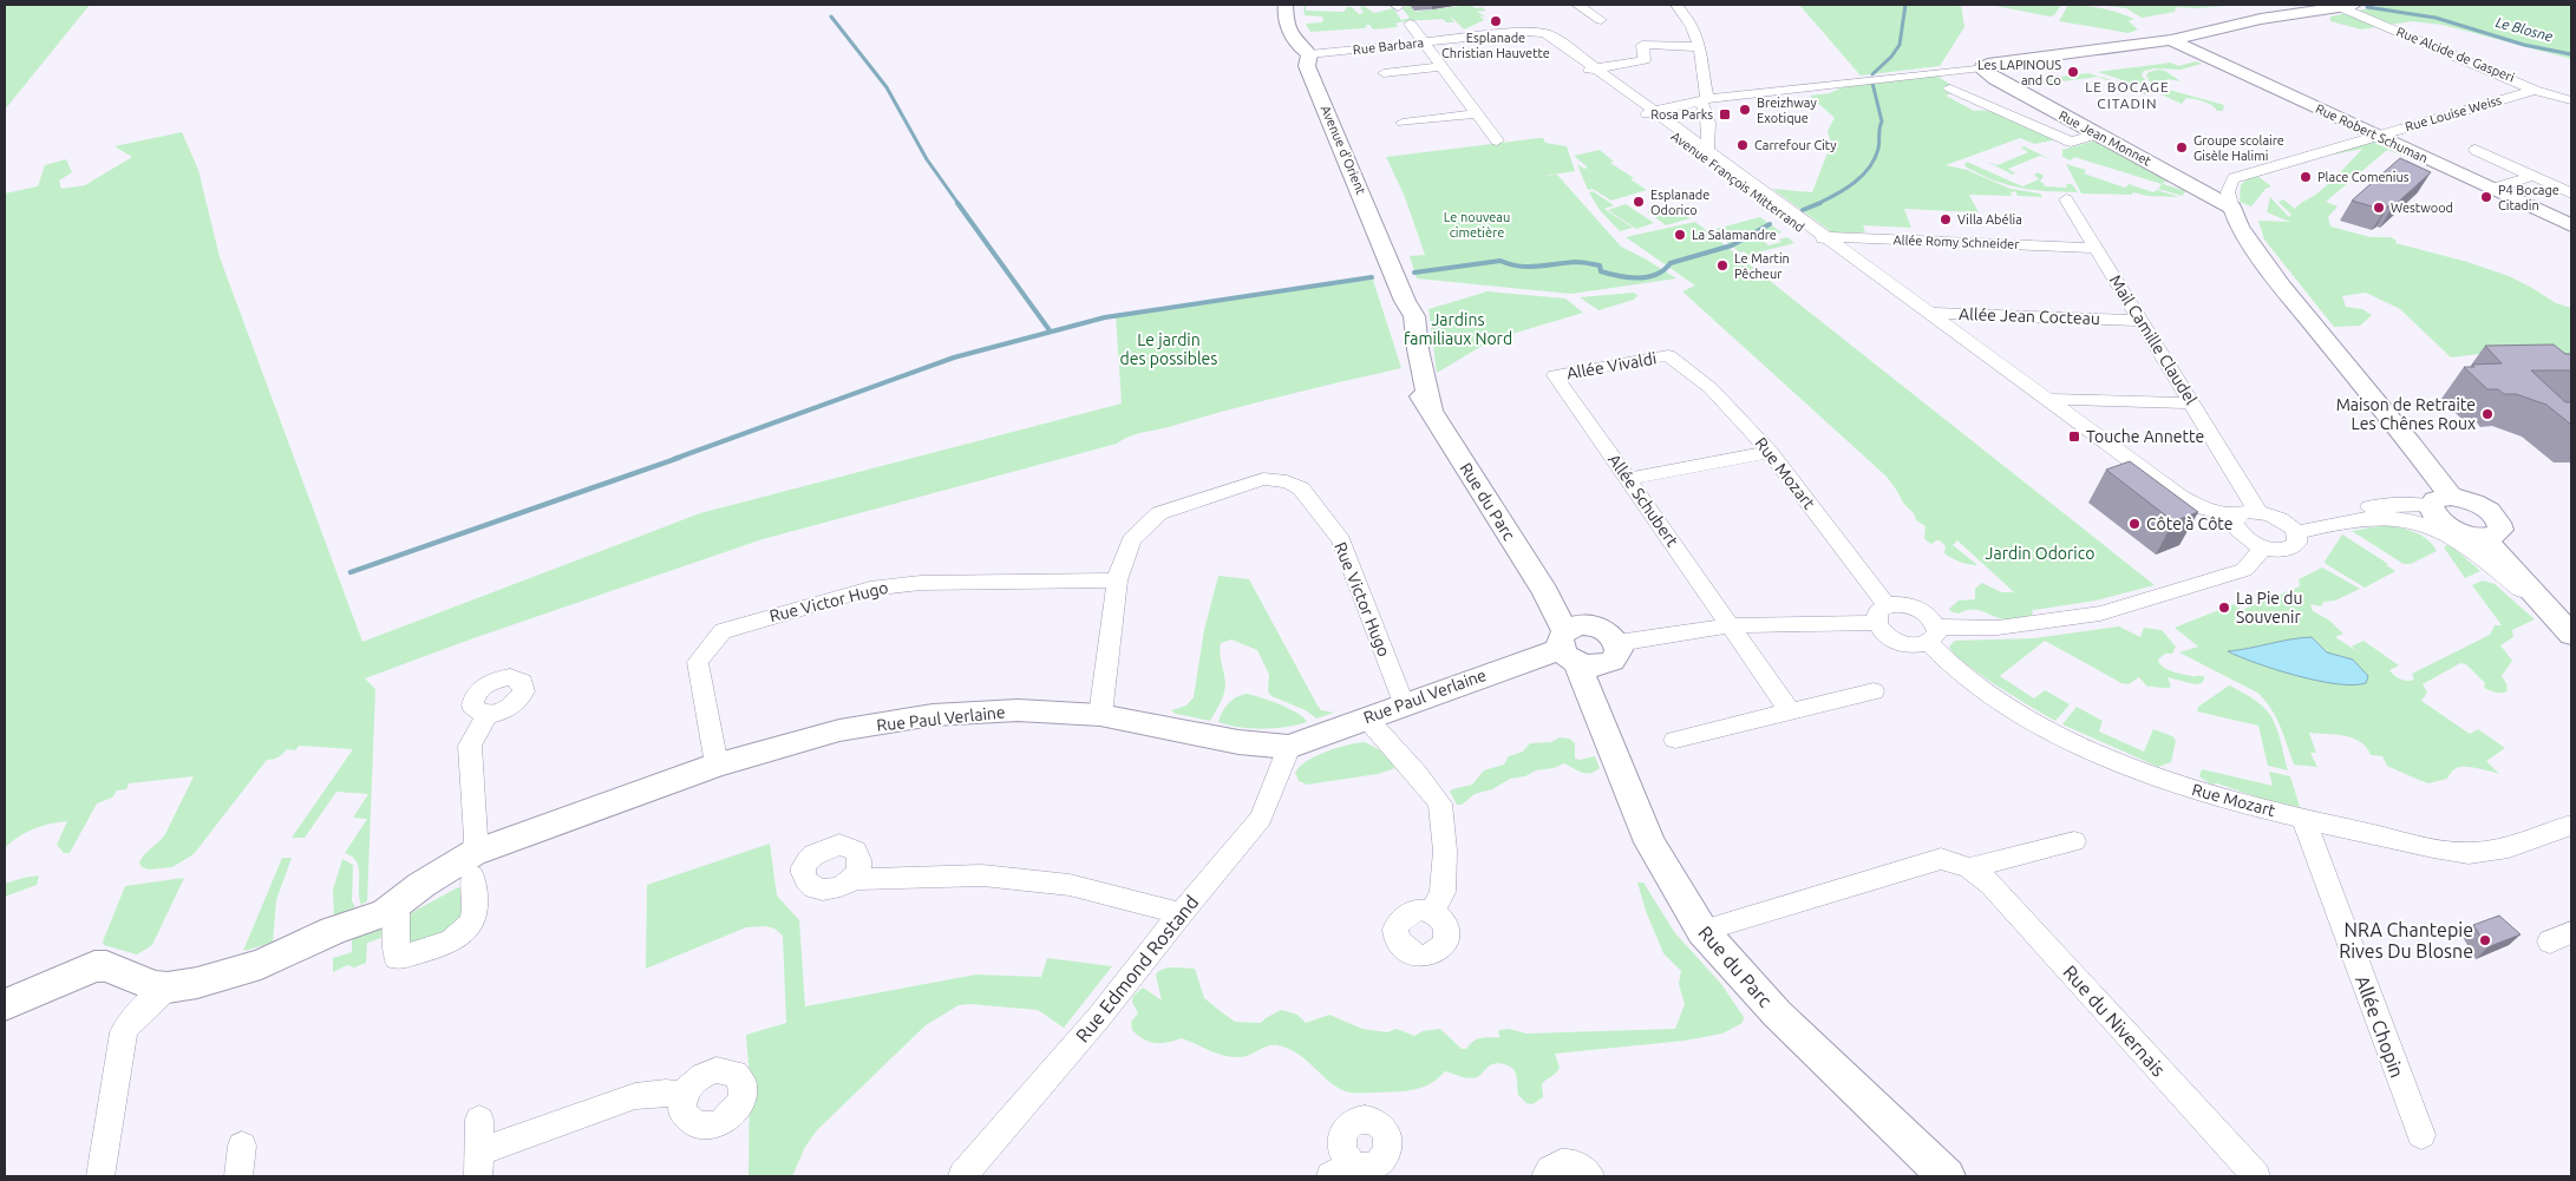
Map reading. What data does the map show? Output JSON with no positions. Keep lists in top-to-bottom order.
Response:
{
  "streets": {
    "street": [
      "Rue Barbara",
      "Rue Alcide de Gasperi",
      "Rue Louise Weiss",
      "Rue Robert Schuman",
      "Rue Jean Monnet",
      "Avenue d'Orient",
      "Avenue François Mitterrand",
      "Allée Romy Schneider",
      "Allée Jean Cocteau",
      "Mail Camille Claudel",
      "Allée Vivaldi",
      "Rue Mozart",
      "Allée Schubert",
      "Rue du Parc",
      "Rue Victor Hugo",
      "Rue Paul Verlaine",
      "Rue Edmond Rostand",
      "Rue du Nivernais",
      "Allée Chopin"
    ]
  },
  "crossings": [
    ["Rue Barbara", "Avenue d'Orient"],
    ["Rue Barbara", "Avenue François Mitterrand"],
    ["Rue Alcide de Gasperi", "Rue Louise Weiss"],
    ["Rue Louise Weiss", "Rue Robert Schuman"],
    ["Rue Louise Weiss", "Rue Jean Monnet"],
    ["Avenue d'Orient", "Rue du Parc"],
    ["Avenue François Mitterrand", "Allée Romy Schneider"],
    ["Avenue François Mitterrand", "Allée Jean Cocteau"],
    ["Allée Romy Schneider", "Mail Camille Claudel"],
    ["Allée Jean Cocteau", "Mail Camille Claudel"],
    ["Allée Vivaldi", "Rue Mozart"],
    ["Allée Vivaldi", "Allée Schubert"],
    ["Rue Mozart", "Allée Chopin"],
    ["Rue du Parc", "Rue Paul Verlaine"],
    ["Rue du Parc", "Rue du Nivernais"],
    ["Rue Victor Hugo", "Rue Paul Verlaine"],
    ["Rue Paul Verlaine", "Rue Edmond Rostand"]
  ],
  "districts": ["LE BOCAGE CITADIN"],
  "water": ["Le Blosne"],
  "parks": [
    "Le nouveau cimetière",
    "Jardins familiaux Nord",
    "Le jardin des possibles",
    "Jardin Odorico"
  ],
  "places": {
    "other": [
      "Esplanade Christian Hauvette",
      "Les LAPINOUS and Co",
      "Breizhway Exotique",
      "Carrefour City",
      "Groupe scolaire Gisèle Halimi",
      "Place Comenius",
      "P4 Bocage Citadin",
      "Esplanade Odorico",
      "Westwood",
      "Villa Abélia",
      "La Salamandre",
      "Le Martin Pêcheur",
      "Maison de Retraite Les Chênes Roux",
      "Côte à Côte",
      "La Pie du Souvenir",
      "NRA Chantepie Rives Du Blosne"
    ],
    "transit": ["Rosa Parks", "Touche Annette"]
  }
}
